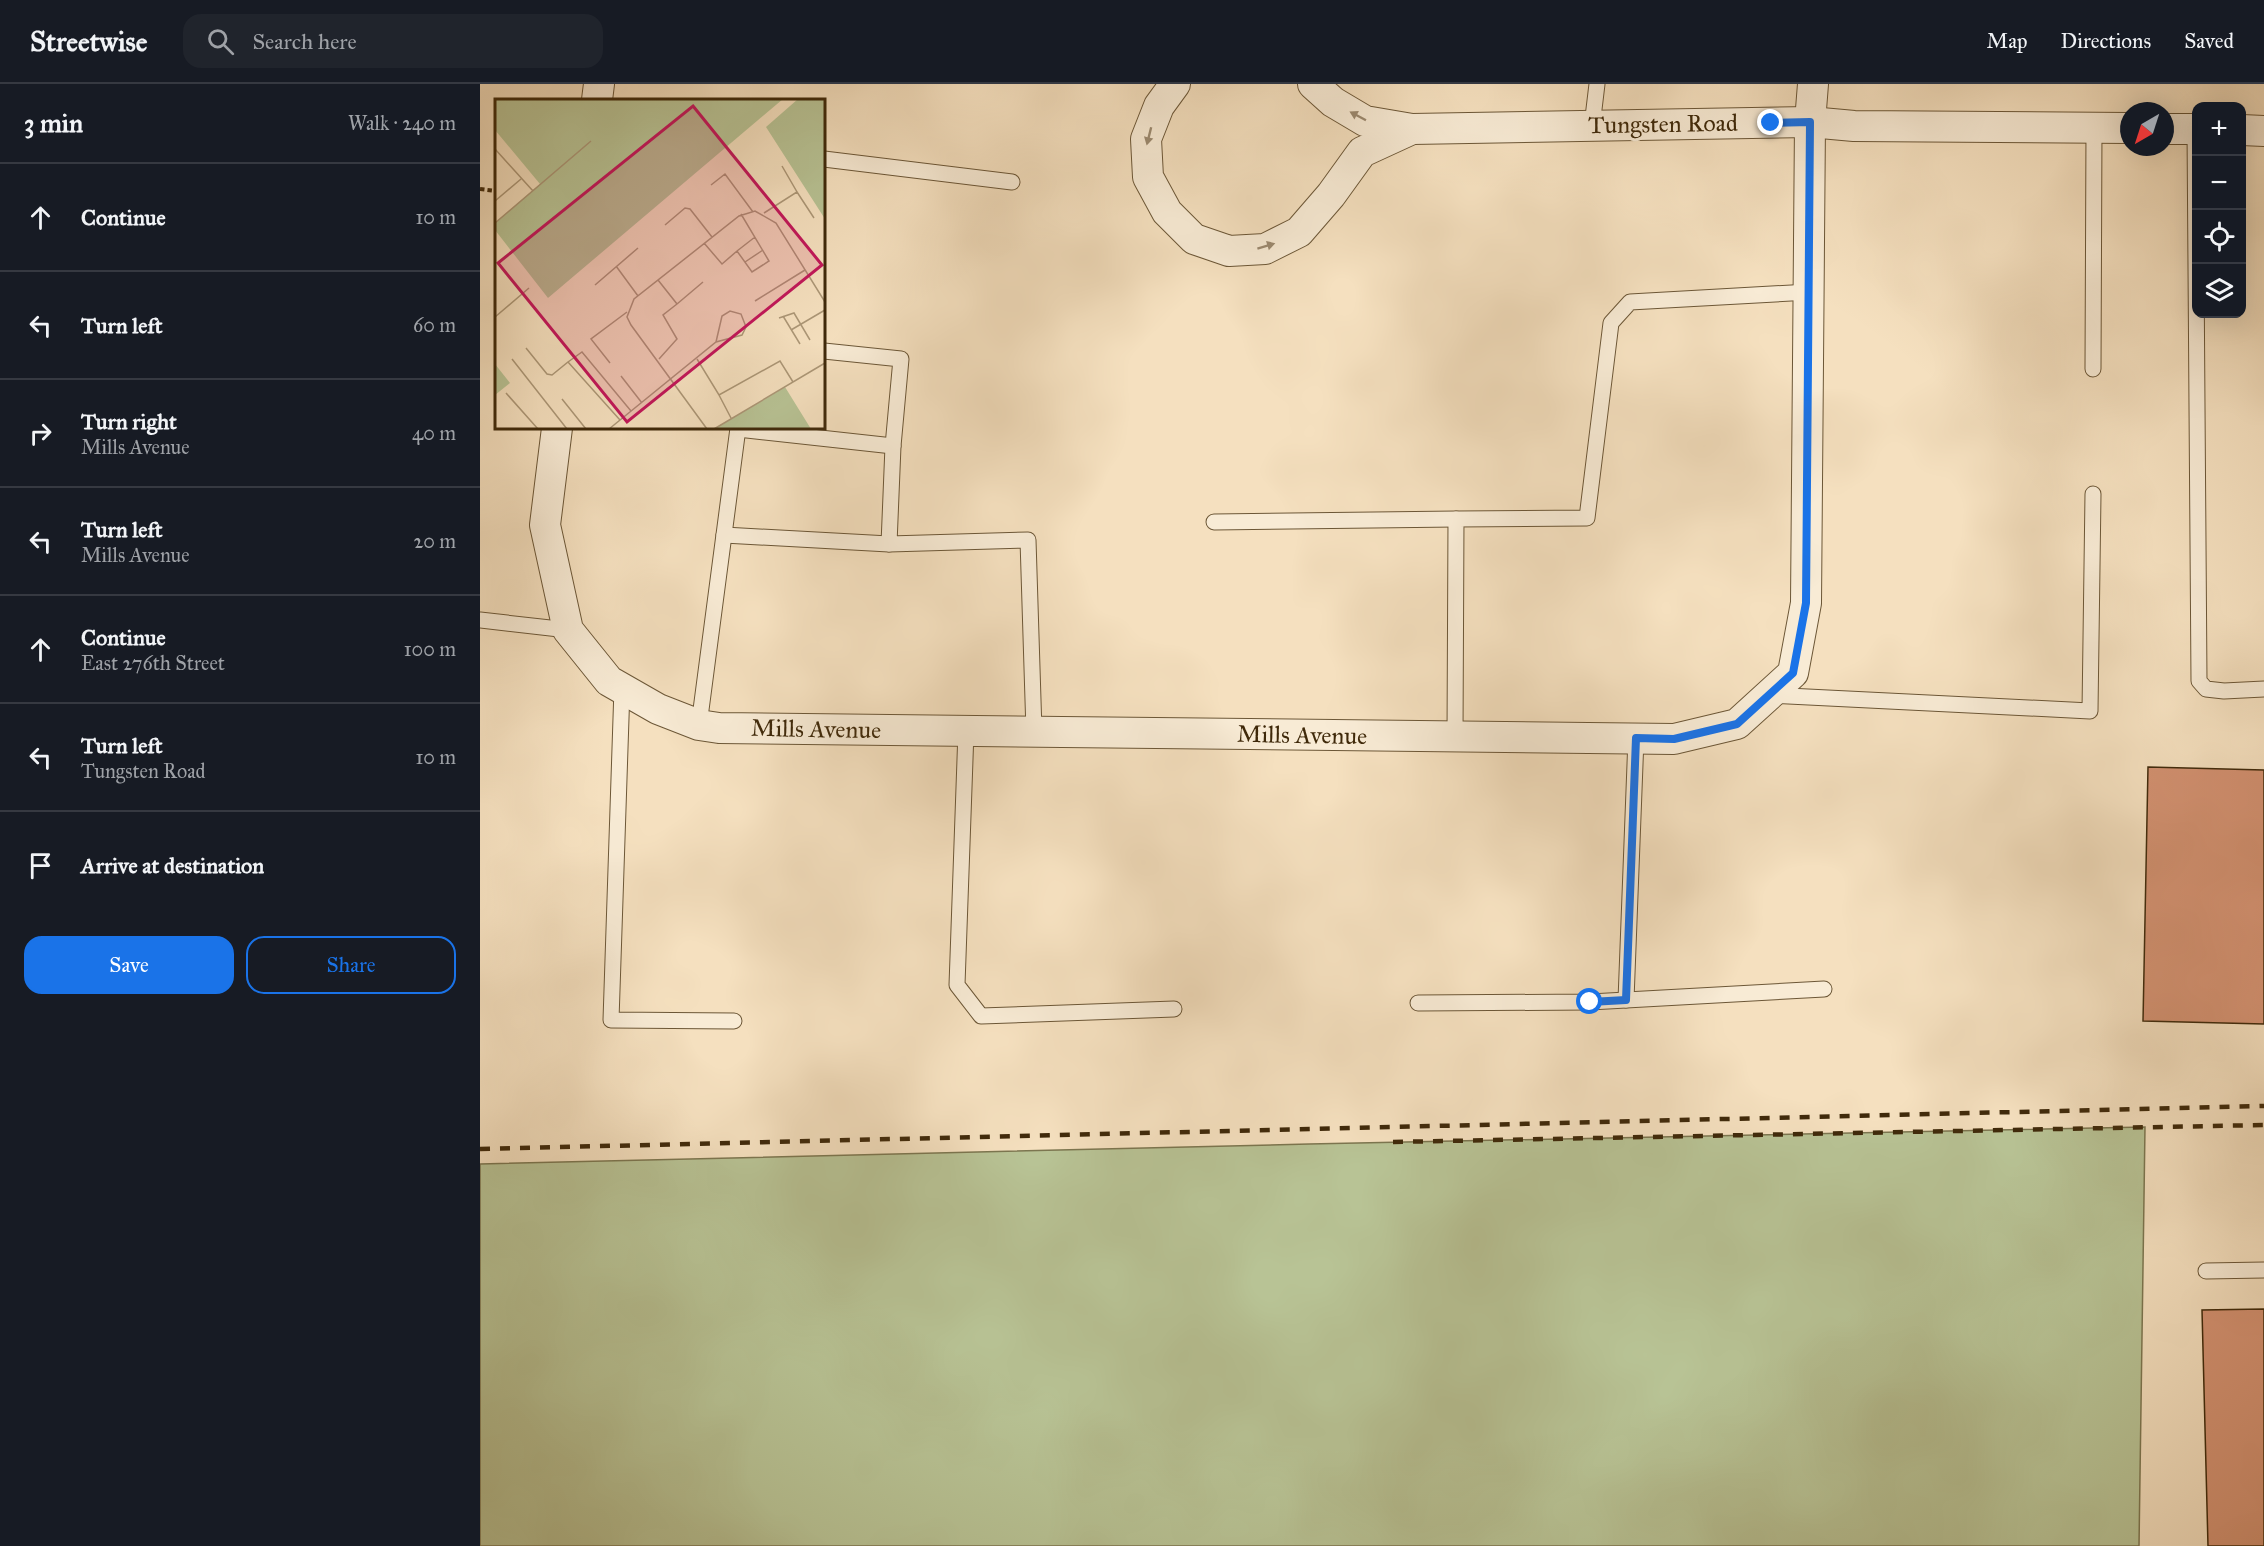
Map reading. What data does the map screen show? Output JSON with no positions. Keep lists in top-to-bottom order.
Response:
{
  "streets": {
    "street": ["Tungsten Road", "Mills Avenue"]
  },
  "crossings": [
    ["Tungsten Road", "Mills Avenue"]
  ],
  "north": "bottom left",
  "page": {
    "header": "Streetwise",
    "search": "Search here",
    "nav": ["Map", "Directions", "Saved"],
    "heading": ["3 min", "Walk · 240 m"],
    "map_buttons": ["+", "−"],
    "list": [
      ["Continue", "10 m"],
      ["Turn left", "60 m"],
      ["Turn right", "Mills Avenue", "40 m"],
      ["Turn left", "Mills Avenue", "20 m"],
      ["Continue", "East 276th Street", "100 m"],
      ["Turn left", "Tungsten Road", "10 m"],
      "Arrive at destination"
    ],
    "buttons": ["Save", "Share"]
  }
}
